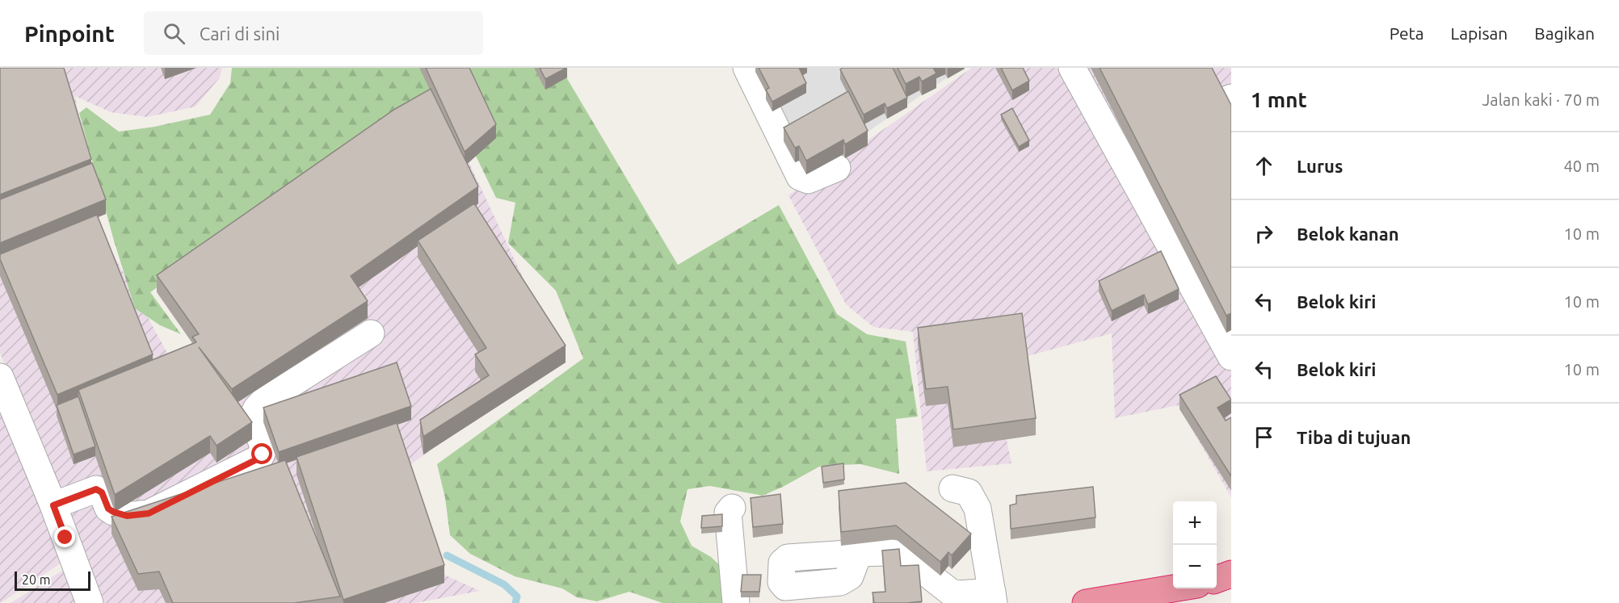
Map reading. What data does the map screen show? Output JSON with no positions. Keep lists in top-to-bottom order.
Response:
{
  "scale_bar": "20 m",
  "page": {
    "header": "Pinpoint",
    "search": "Cari di sini",
    "nav": ["Peta", "Lapisan", "Bagikan"],
    "heading": ["1 mnt", "Jalan kaki · 70 m"],
    "list": [
      ["Lurus", "40 m"],
      ["Belok kanan", "10 m"],
      ["Belok kiri", "10 m"],
      ["Belok kiri", "10 m"],
      "Tiba di tujuan"
    ],
    "map_buttons": ["+", "−"],
    "scale": "20 m"
  }
}
